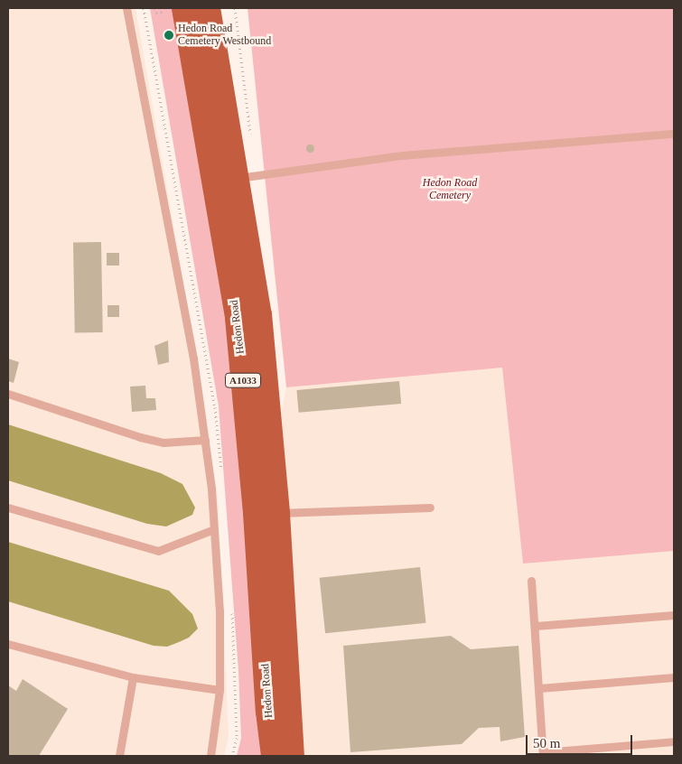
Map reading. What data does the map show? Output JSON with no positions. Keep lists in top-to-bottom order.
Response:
{
  "streets": {
    "highway": ["Hedon Road", "A1033"]
  },
  "parks": ["Hedon Road Cemetery"],
  "places": ["Hedon Road Cemetery Westbound"],
  "scale_bar": "50 m"
}
